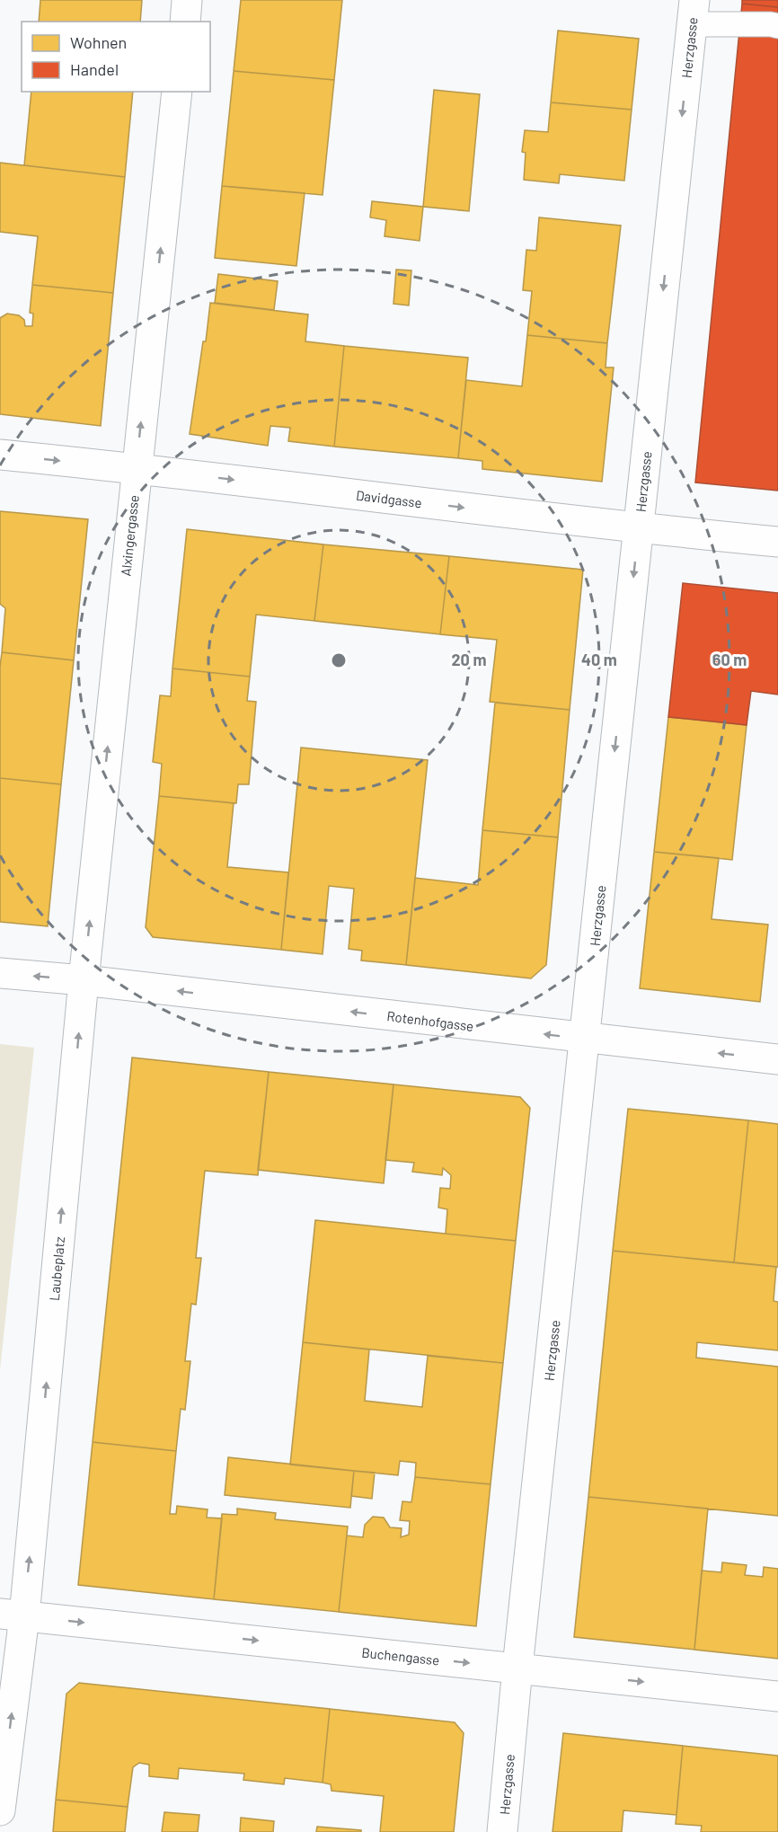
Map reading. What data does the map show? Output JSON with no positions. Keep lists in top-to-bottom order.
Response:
{
  "streets": {
    "street": [
      "Herzgasse",
      "Davidgasse",
      "Alxingergasse",
      "Rotenhofgasse",
      "Laubeplatz",
      "Buchengasse"
    ]
  },
  "crossings": [
    ["Herzgasse", "Davidgasse"],
    ["Herzgasse", "Rotenhofgasse"],
    ["Herzgasse", "Buchengasse"],
    ["Davidgasse", "Alxingergasse"],
    ["Alxingergasse", "Rotenhofgasse"],
    ["Alxingergasse", "Laubeplatz"],
    ["Rotenhofgasse", "Laubeplatz"],
    ["Laubeplatz", "Buchengasse"]
  ],
  "one_way": [
    "Herzgasse",
    "Davidgasse",
    "Alxingergasse",
    "Rotenhofgasse",
    "Laubeplatz",
    "Buchengasse"
  ],
  "legend": ["Wohnen", "Handel"],
  "rings": ["20 m", "40 m", "60 m"]
}
